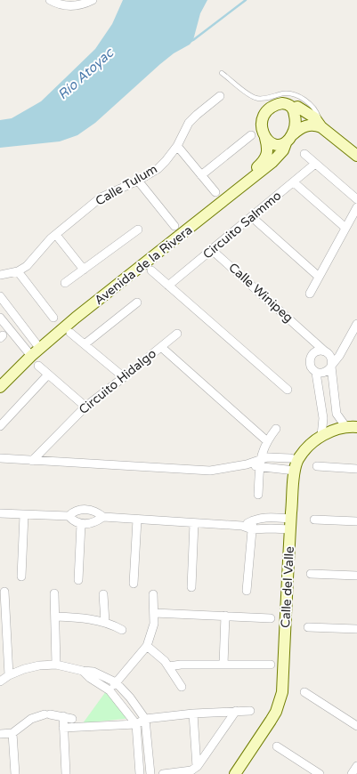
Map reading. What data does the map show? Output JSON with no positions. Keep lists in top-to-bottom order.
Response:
{
  "streets": {
    "street": [
      "Calle Tulum",
      "Circuito Salmmo",
      "Avenida de la Rivera",
      "Calle Winipeg",
      "Circuito Hidalgo",
      "Calle del Valle"
    ]
  },
  "crossings": [
    ["Circuito Salmmo", "Calle Winipeg"]
  ],
  "water": ["Río Atoyac"]
}
